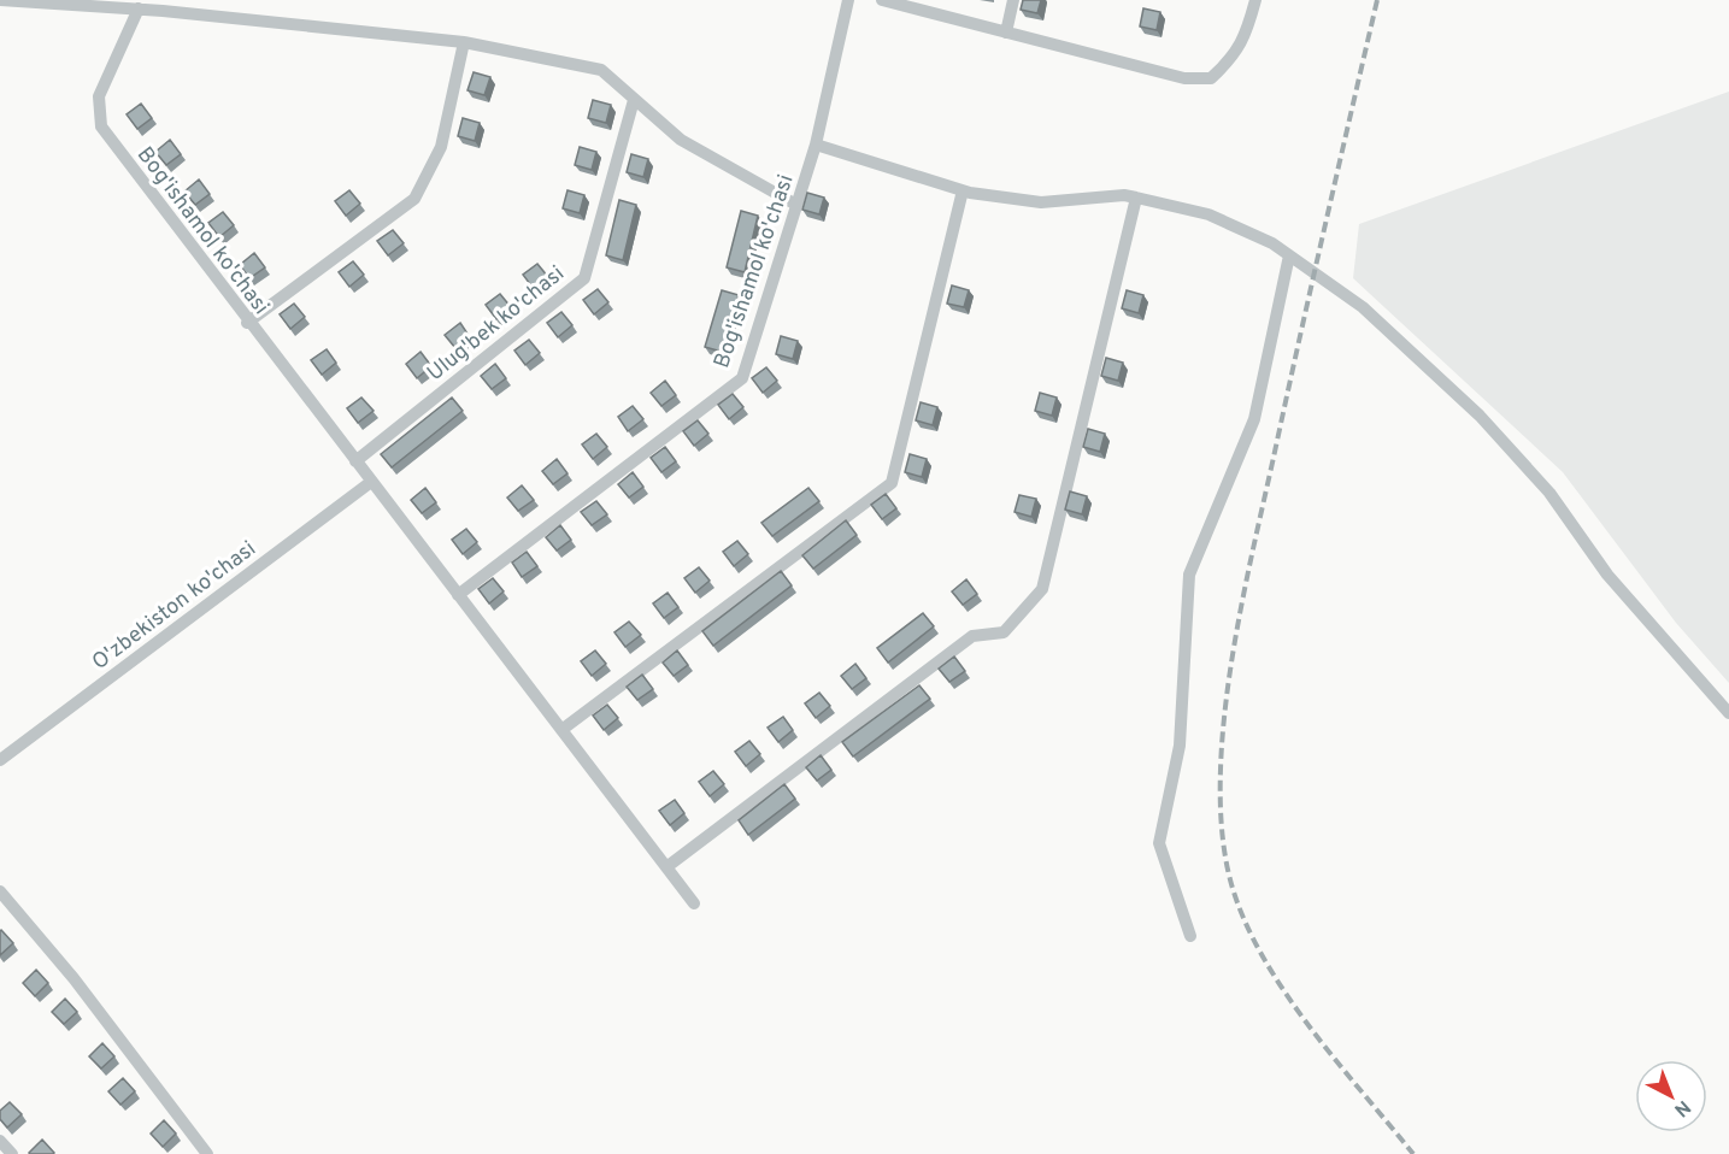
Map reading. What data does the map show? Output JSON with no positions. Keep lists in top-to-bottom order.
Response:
{
  "streets": {
    "street": ["Bog'ishamol ko'chasi", "Ulug'bek ko'chasi", "O'zbekiston ko'chasi"]
  },
  "crossings": [
    ["Bog'ishamol ko'chasi", "Ulug'bek ko'chasi"],
    ["Bog'ishamol ko'chasi", "O'zbekiston ko'chasi"]
  ],
  "north": "bottom right"
}
